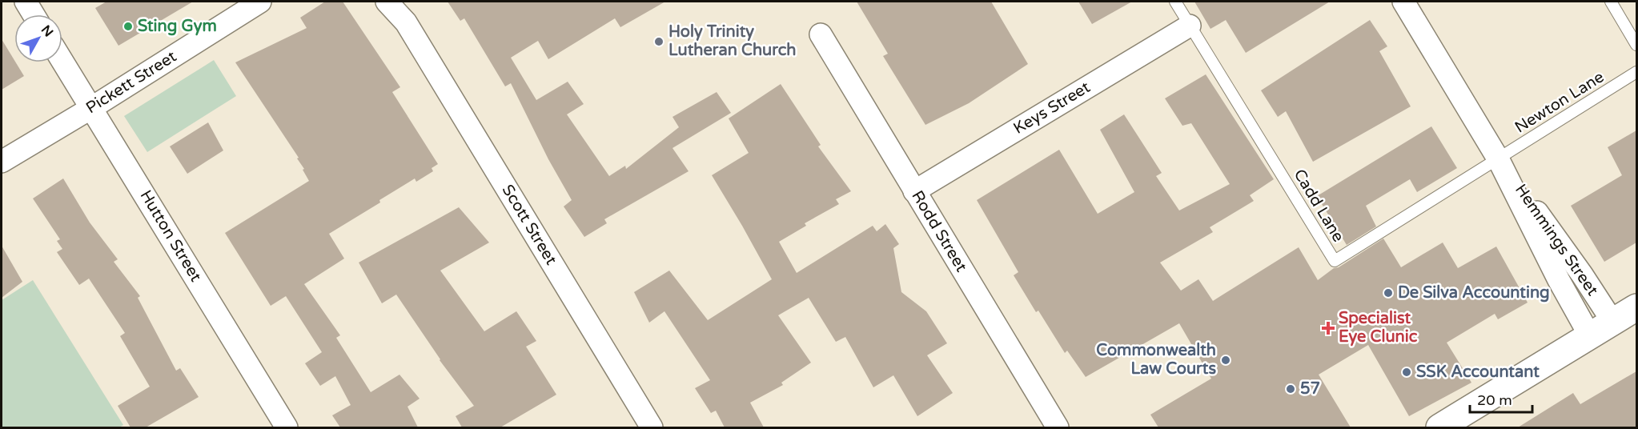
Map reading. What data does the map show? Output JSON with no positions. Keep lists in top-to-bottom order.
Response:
{
  "streets": {
    "street": [
      "Pickett Street",
      "Keys Street",
      "Scott Street",
      "Rodd Street",
      "Hutton Street",
      "Hemmings Street"
    ],
    "lane": ["Newton Lane", "Cadd Lane"]
  },
  "crossings": [
    ["Pickett Street", "Hutton Street"],
    ["Newton Lane", "Cadd Lane"],
    ["Newton Lane", "Hemmings Street"],
    ["Keys Street", "Cadd Lane"],
    ["Keys Street", "Rodd Street"],
    ["Cadd Lane", "Hemmings Street"]
  ],
  "places": {
    "other": [
      "Sting Gym",
      "Holy Trinity Lutheran Church",
      "De Silva Accounting",
      "Commonwealth Law Courts",
      "SSK Accountant",
      "57"
    ],
    "health": ["Specialist Eye Clunic"]
  },
  "scale_bar": "20 m",
  "north": "top right"
}
